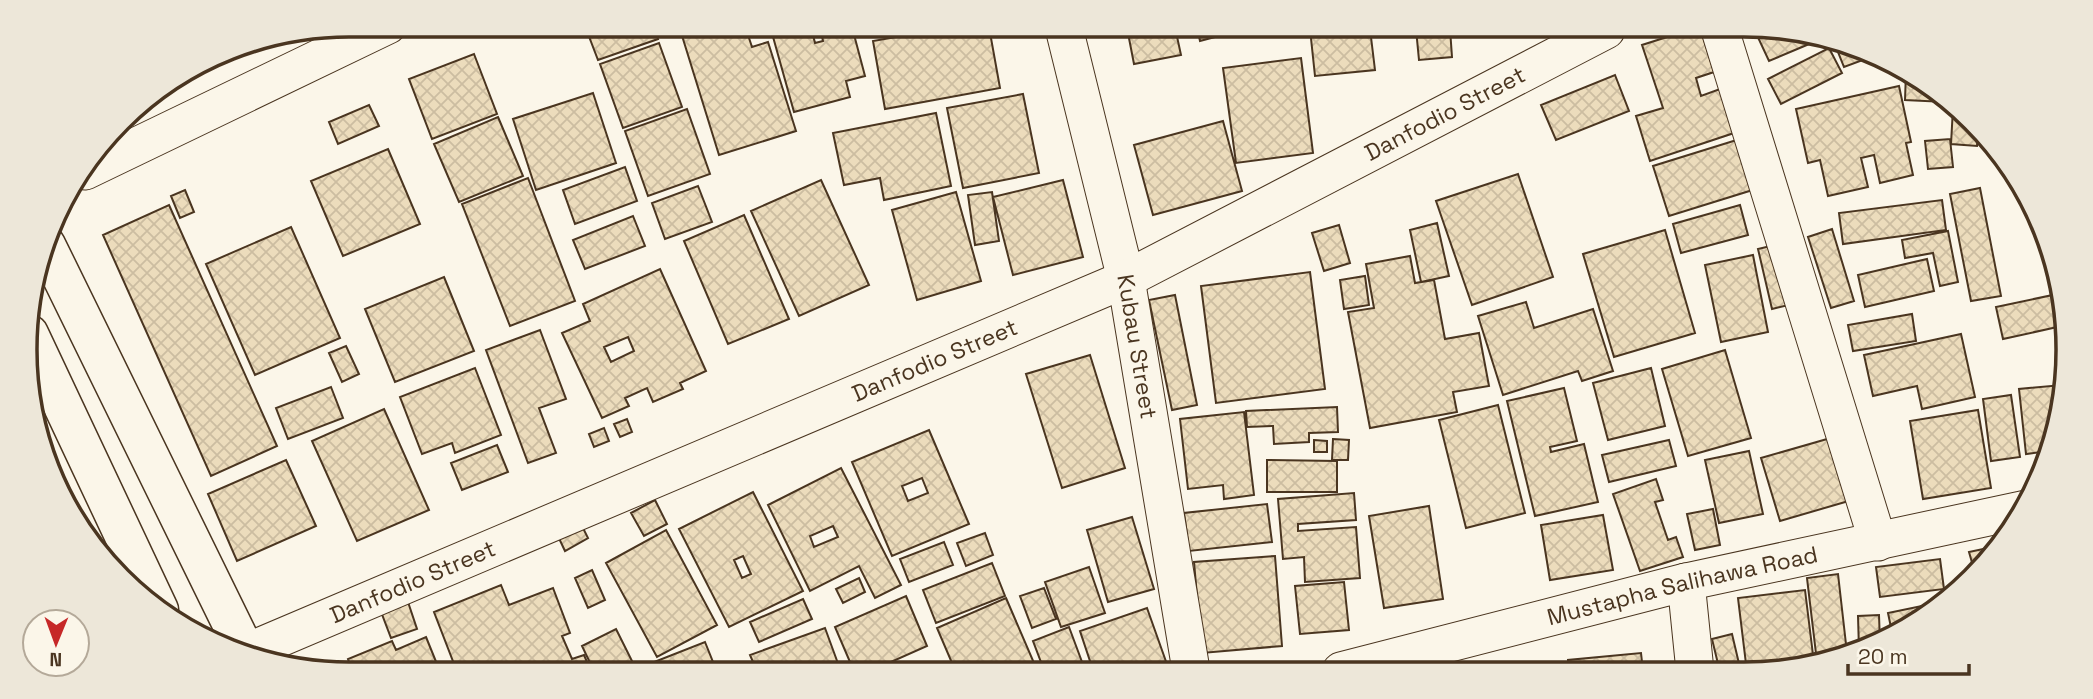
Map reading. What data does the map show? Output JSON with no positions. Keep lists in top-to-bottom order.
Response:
{
  "streets": {
    "street": ["Danfodio Street", "Kubau Street", "Mustapha Salihawa Road"]
  },
  "crossings": [
    ["Danfodio Street", "Kubau Street"]
  ],
  "scale_bar": "20 m",
  "north": "bottom"
}
